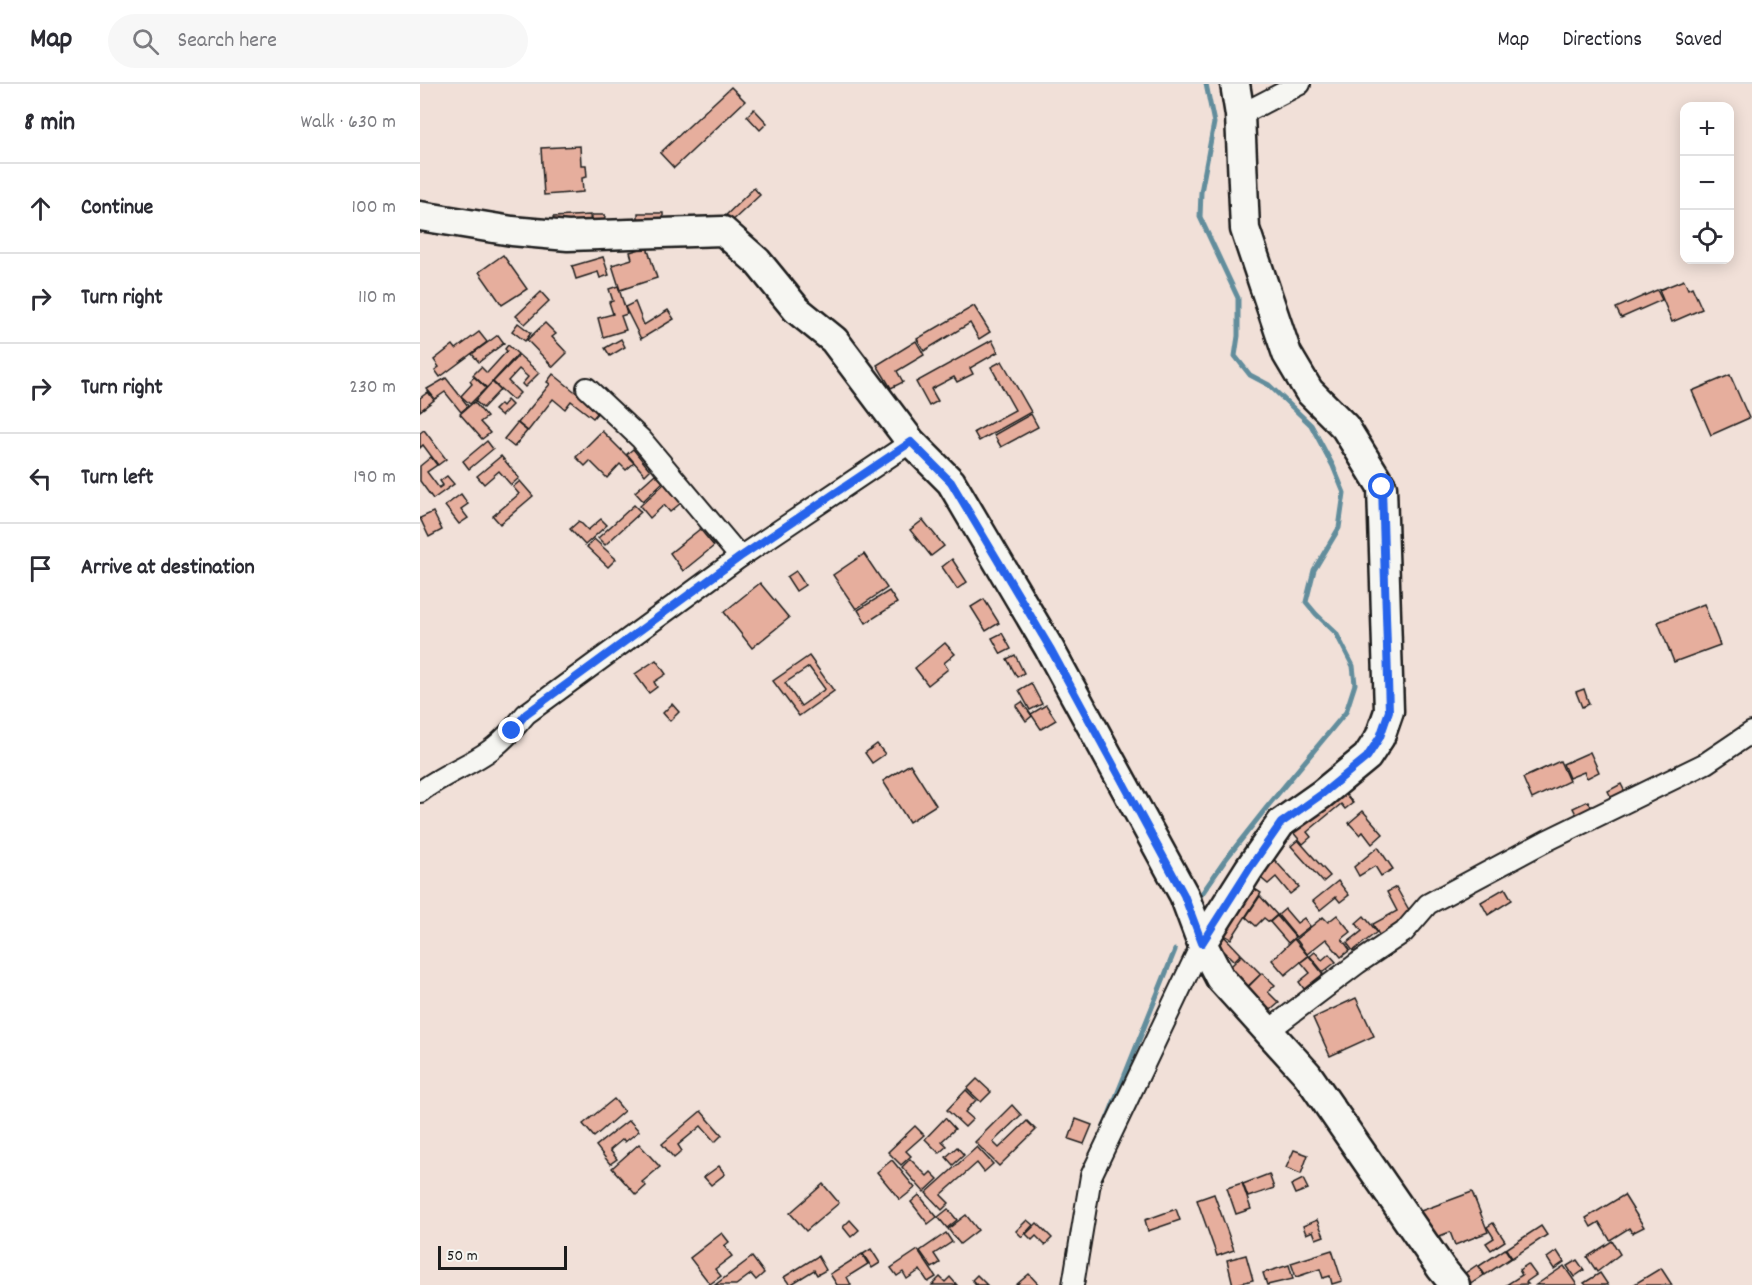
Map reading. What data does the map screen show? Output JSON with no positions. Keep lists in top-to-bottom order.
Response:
{
  "scale_bar": "50 m",
  "page": {
    "header": "Map",
    "search": "Search here",
    "nav": ["Map", "Directions", "Saved"],
    "heading": ["8 min", "Walk · 630 m"],
    "map_buttons": ["+", "−"],
    "list": [
      ["Continue", "100 m"],
      ["Turn right", "110 m"],
      ["Turn right", "230 m"],
      ["Turn left", "190 m"],
      "Arrive at destination"
    ],
    "scale": "50 m"
  }
}
